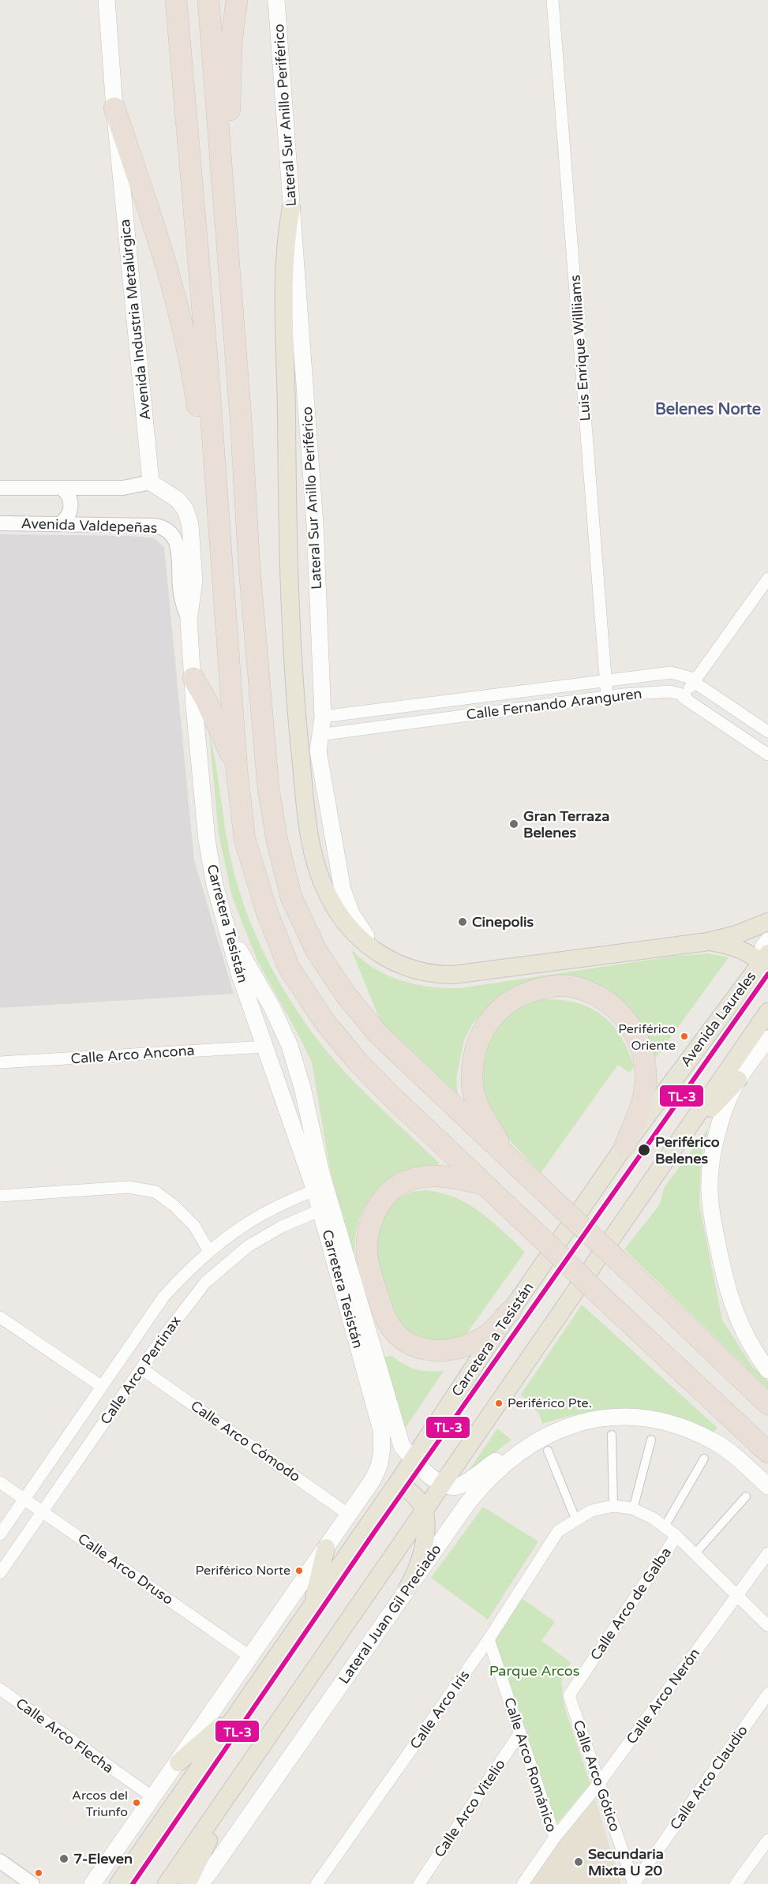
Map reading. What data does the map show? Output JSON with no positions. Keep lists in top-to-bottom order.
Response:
{
  "streets": {
    "main road": [
      "Lateral Sur Anillo Periférico",
      "Avenida Industria Metalúrgica",
      "Carretera Tesistán",
      "Avenida Laureles",
      "Carretera a Tesistán",
      "Lateral Juan Gil Preciado"
    ],
    "street": [
      "Luis Enrique Williiams",
      "Avenida Valdepeñas",
      "Calle Fernando Aranguren",
      "Calle Arco Ancona",
      "Calle Arco Pertinax",
      "Calle Arco Cómodo",
      "Calle Arco Druso",
      "Calle Arco de Galba",
      "Calle Arco Nerón",
      "Calle Arco Iris",
      "Calle Arco Flecha",
      "Calle Arco Románico",
      "Calle Arco Gótico",
      "Calle Arco Claudio",
      "Calle Arco Vitelio"
    ]
  },
  "crossings": [
    ["Lateral Sur Anillo Periférico", "Calle Fernando Aranguren"],
    ["Luis Enrique Williiams", "Calle Fernando Aranguren"],
    ["Avenida Valdepeñas", "Carretera Tesistán"],
    ["Carretera Tesistán", "Calle Arco Ancona"],
    ["Carretera Tesistán", "Calle Arco Pertinax"],
    ["Carretera Tesistán", "Calle Arco Cómodo"],
    ["Carretera Tesistán", "Calle Arco Druso"],
    ["Carretera Tesistán", "Calle Arco Flecha"],
    ["Avenida Laureles", "Carretera a Tesistán"],
    ["Calle Arco Pertinax", "Calle Arco Cómodo"],
    ["Calle Arco Pertinax", "Calle Arco Druso"],
    ["Calle Arco de Galba", "Calle Arco Gótico"],
    ["Calle Arco Nerón", "Calle Arco Románico"],
    ["Calle Arco Nerón", "Calle Arco Gótico"],
    ["Calle Arco Iris", "Calle Arco Románico"],
    ["Calle Arco Románico", "Calle Arco Vitelio"],
    ["Calle Arco Gótico", "Calle Arco Claudio"]
  ],
  "districts": ["Belenes Norte"],
  "parks": ["Parque Arcos"],
  "places": [
    "Gran Terraza Belenes",
    "Cinepolis",
    "Periférico Oriente",
    "Periférico Belenes",
    "Periférico Pte.",
    "Periférico Norte",
    "Arcos del Triunfo",
    "7-Eleven",
    "Secundaria Mixta U 20"
  ],
  "lines": ["transit line TL-3"]
}
